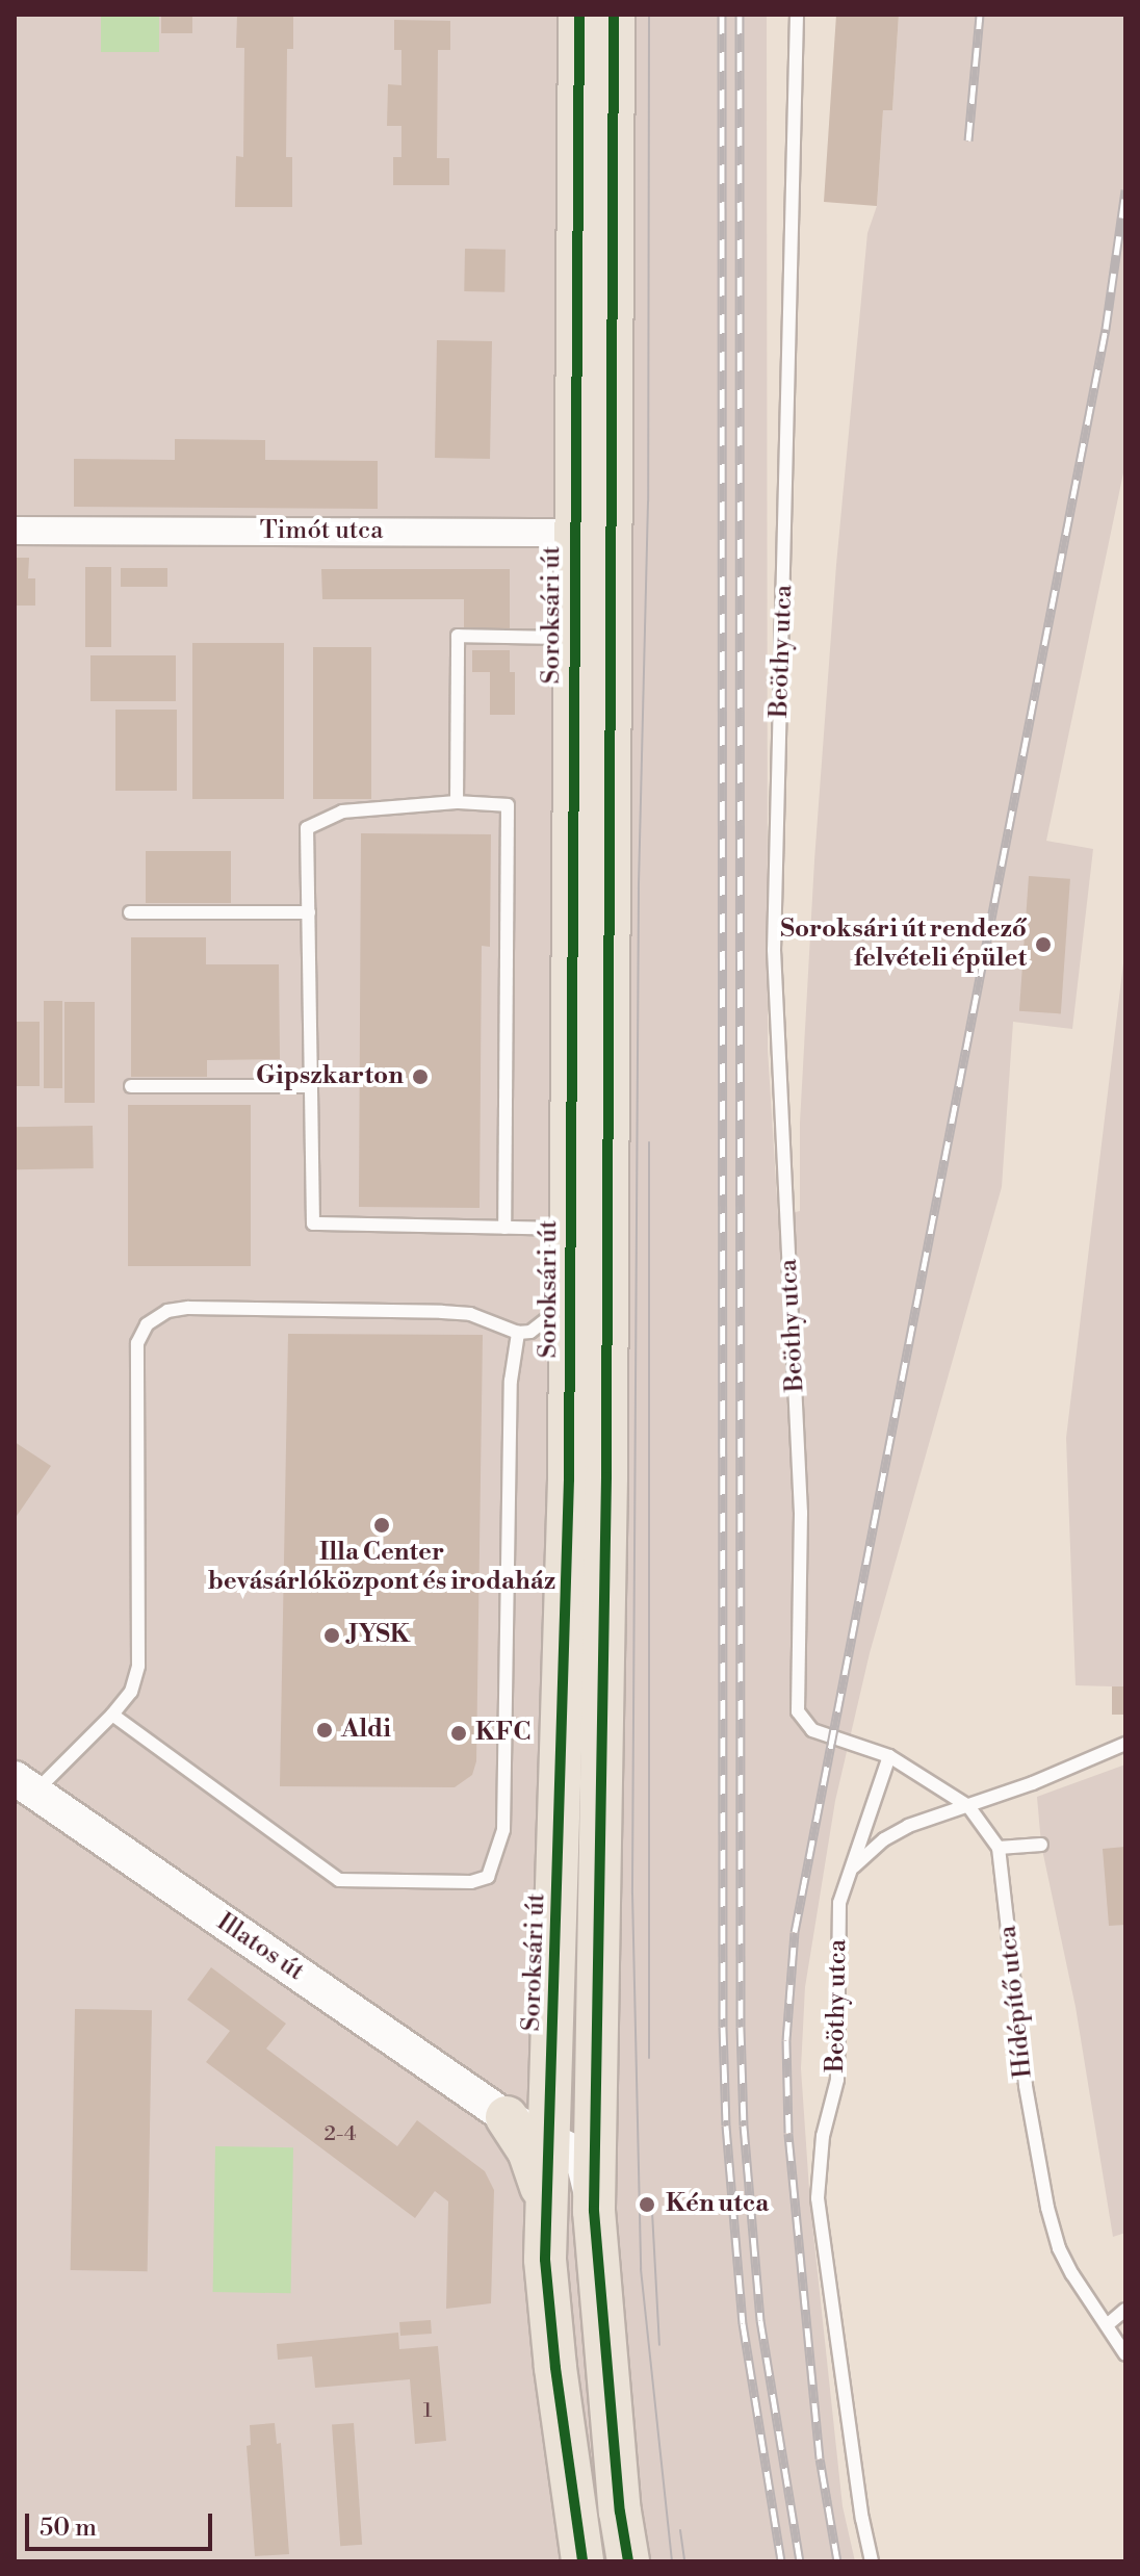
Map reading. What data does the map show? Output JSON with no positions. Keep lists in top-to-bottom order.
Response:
{
  "streets": {
    "main road": ["Soroksári út"],
    "street": ["Timót utca", "Illatos út"],
    "lane": ["Beöthy utca", "Hídépítő utca"]
  },
  "crossings": [
    ["Timót utca", "Soroksári út"],
    ["Soroksári út", "Illatos út"]
  ],
  "places": [
    "Soroksári út rendező felvételi épület",
    "Gipszkarton",
    "Illa Center bevásárlóközpont és irodaház",
    "JYSK",
    "Aldi",
    "KFC",
    "Kén utca"
  ],
  "house_numbers": ["2-4", "1"],
  "scale_bar": "50 m"
}
